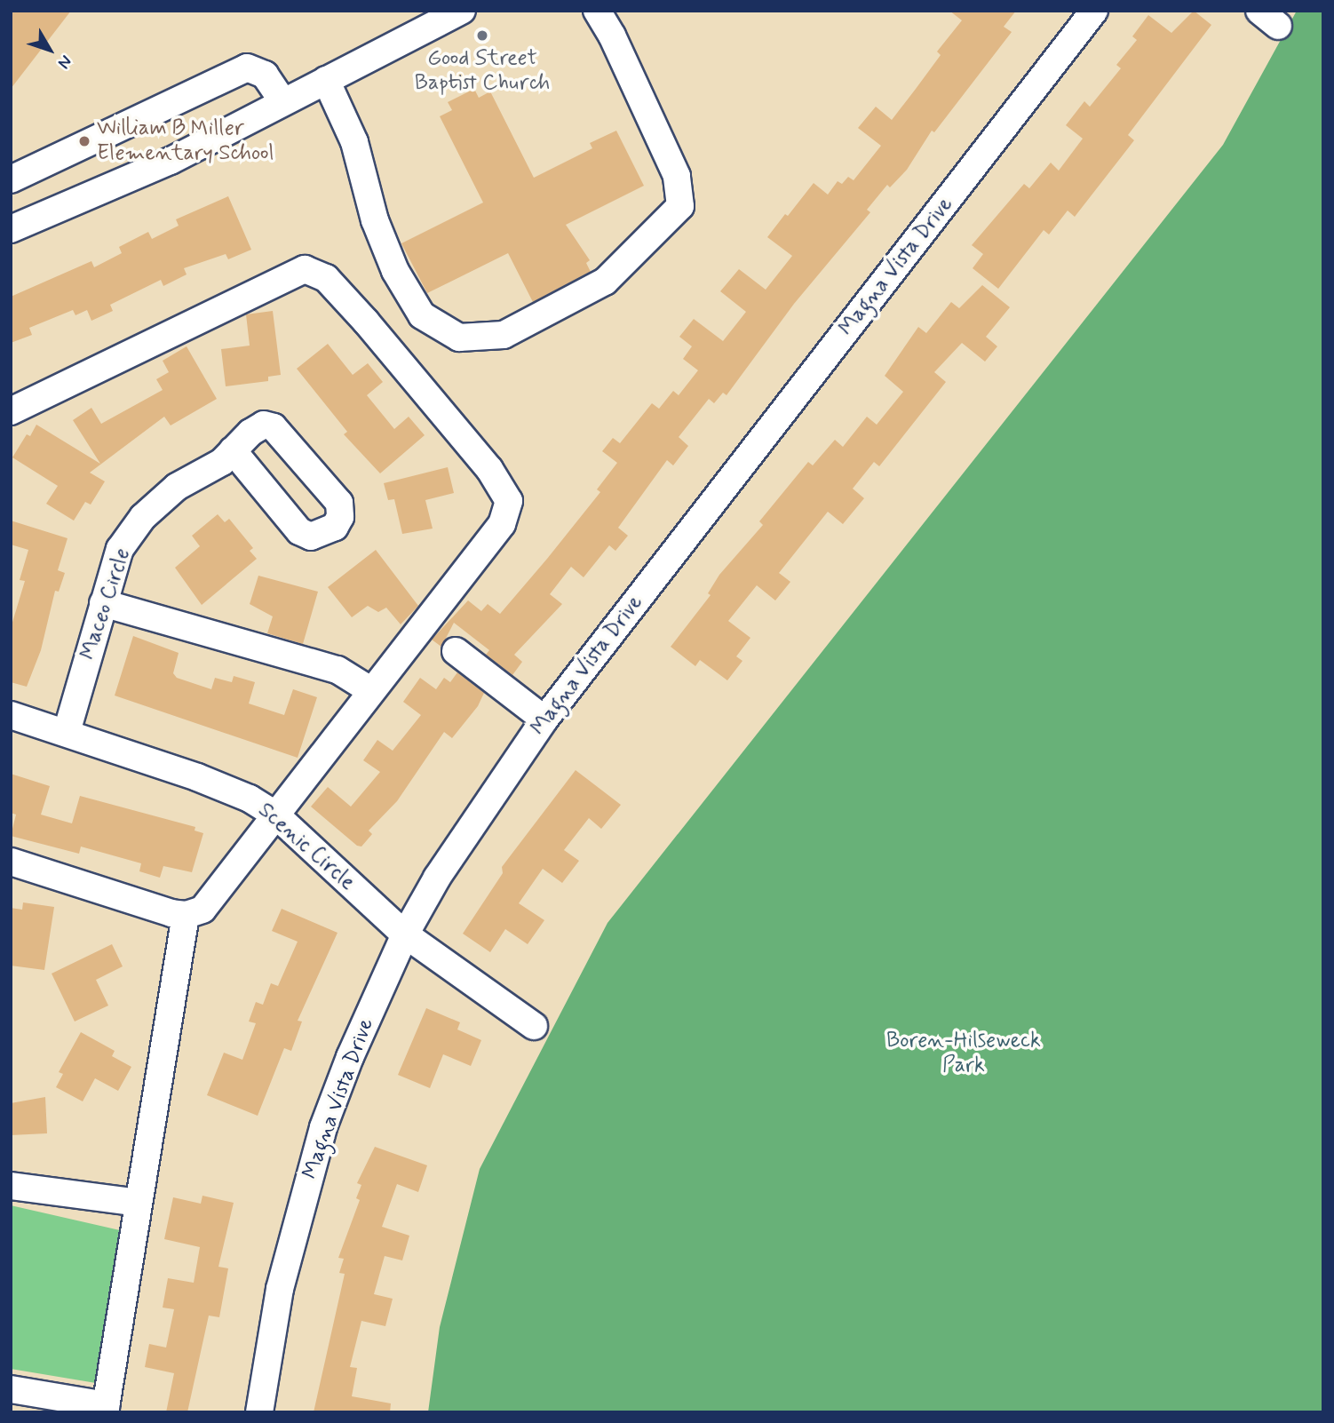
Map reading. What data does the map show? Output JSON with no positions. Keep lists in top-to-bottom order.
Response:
{
  "streets": {
    "street": ["Magna Vista Drive", "Maceo Circle", "Scenic Circle"]
  },
  "crossings": [
    ["Magna Vista Drive", "Scenic Circle"],
    ["Maceo Circle", "Scenic Circle"]
  ],
  "parks": ["Boren-Hilseweck Park"],
  "places": ["Good Street Baptist Church", "William B Miller Elementary School"],
  "north": "bottom right"
}
